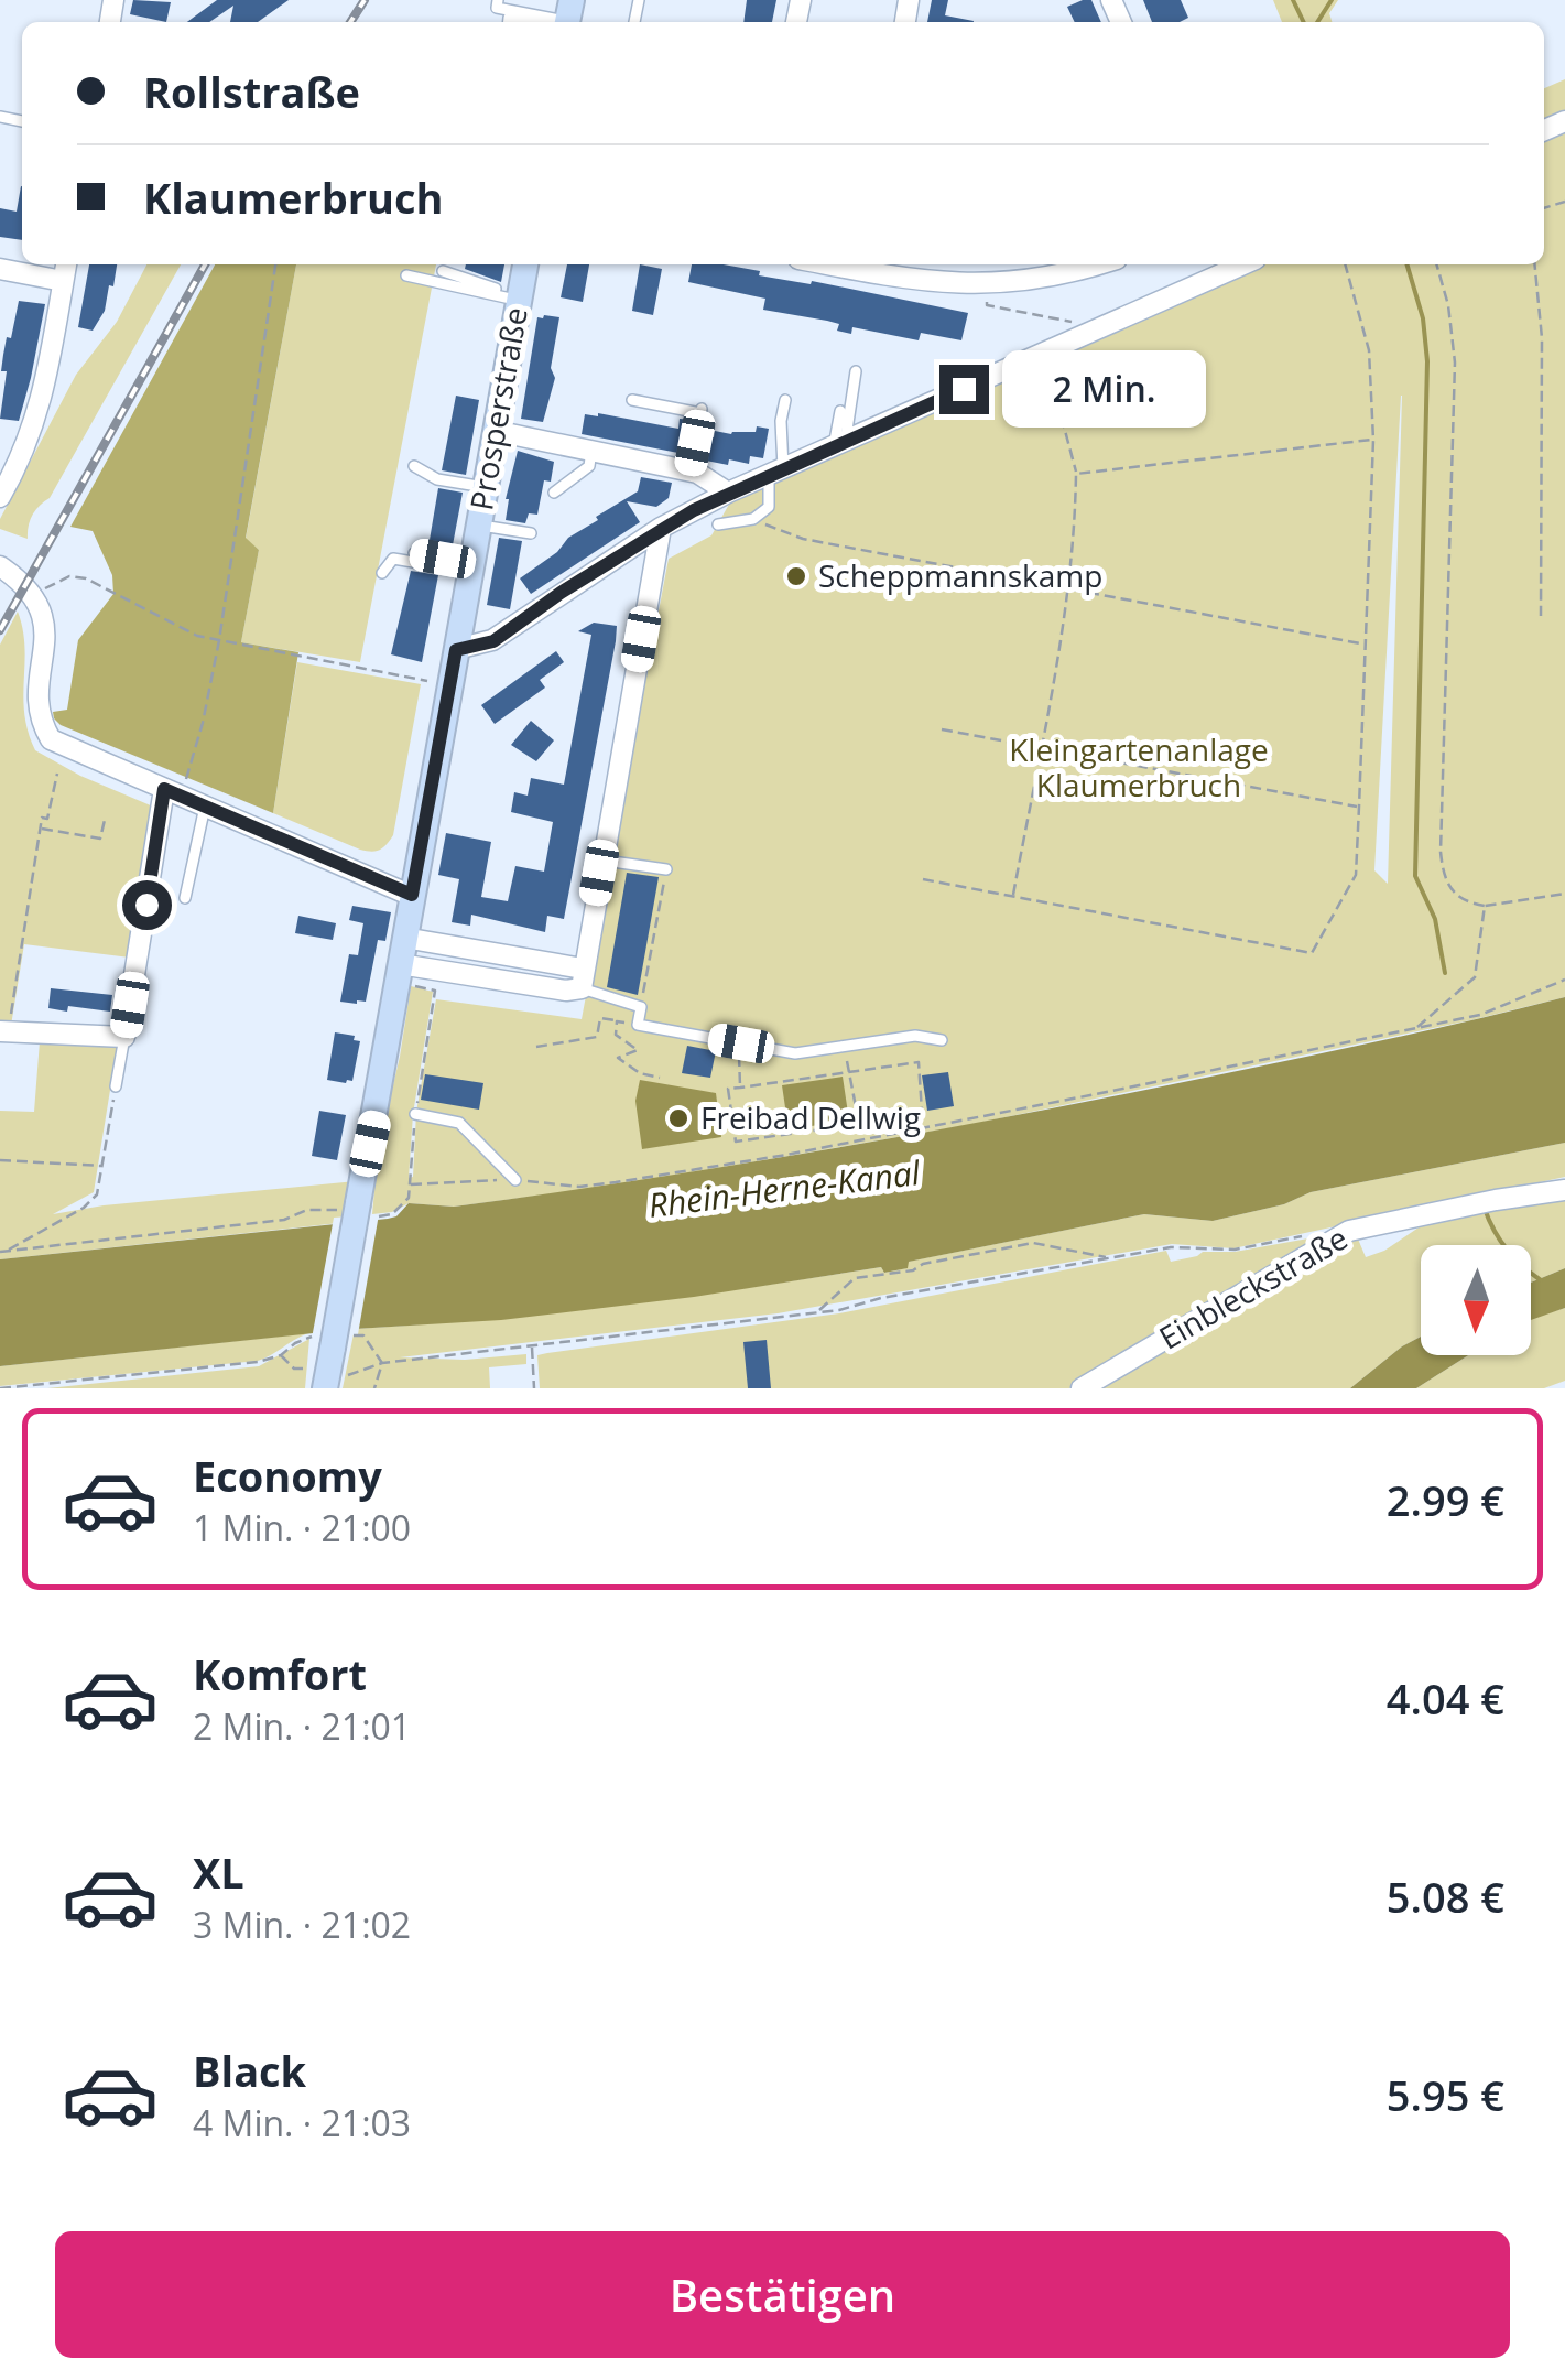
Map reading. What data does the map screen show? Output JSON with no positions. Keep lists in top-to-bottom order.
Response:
{
  "streets": {
    "main road": ["Prosperstraße"],
    "street": ["Einbleckstraße"]
  },
  "water": ["Rhein-Herne-Kanal"],
  "parks": ["Kleingartenanlage Klaumerbruch"],
  "places": ["Scheppmannskamp", "Freibad Dellwig"],
  "north": "bottom",
  "page": {
    "banner": ["Rollstraße", "Klaumerbruch"],
    "bubble": "2 Min.",
    "list": [
      {
        "name": "Economy",
        "note": "1 Min. · 21:00",
        "value": "2.99 €"
      },
      {
        "name": "Komfort",
        "note": "2 Min. · 21:01",
        "value": "4.04 €"
      },
      {
        "name": "XL",
        "note": "3 Min. · 21:02",
        "value": "5.08 €"
      },
      {
        "name": "Black",
        "note": "4 Min. · 21:03",
        "value": "5.95 €"
      }
    ],
    "buttons": "Bestätigen"
  }
}
